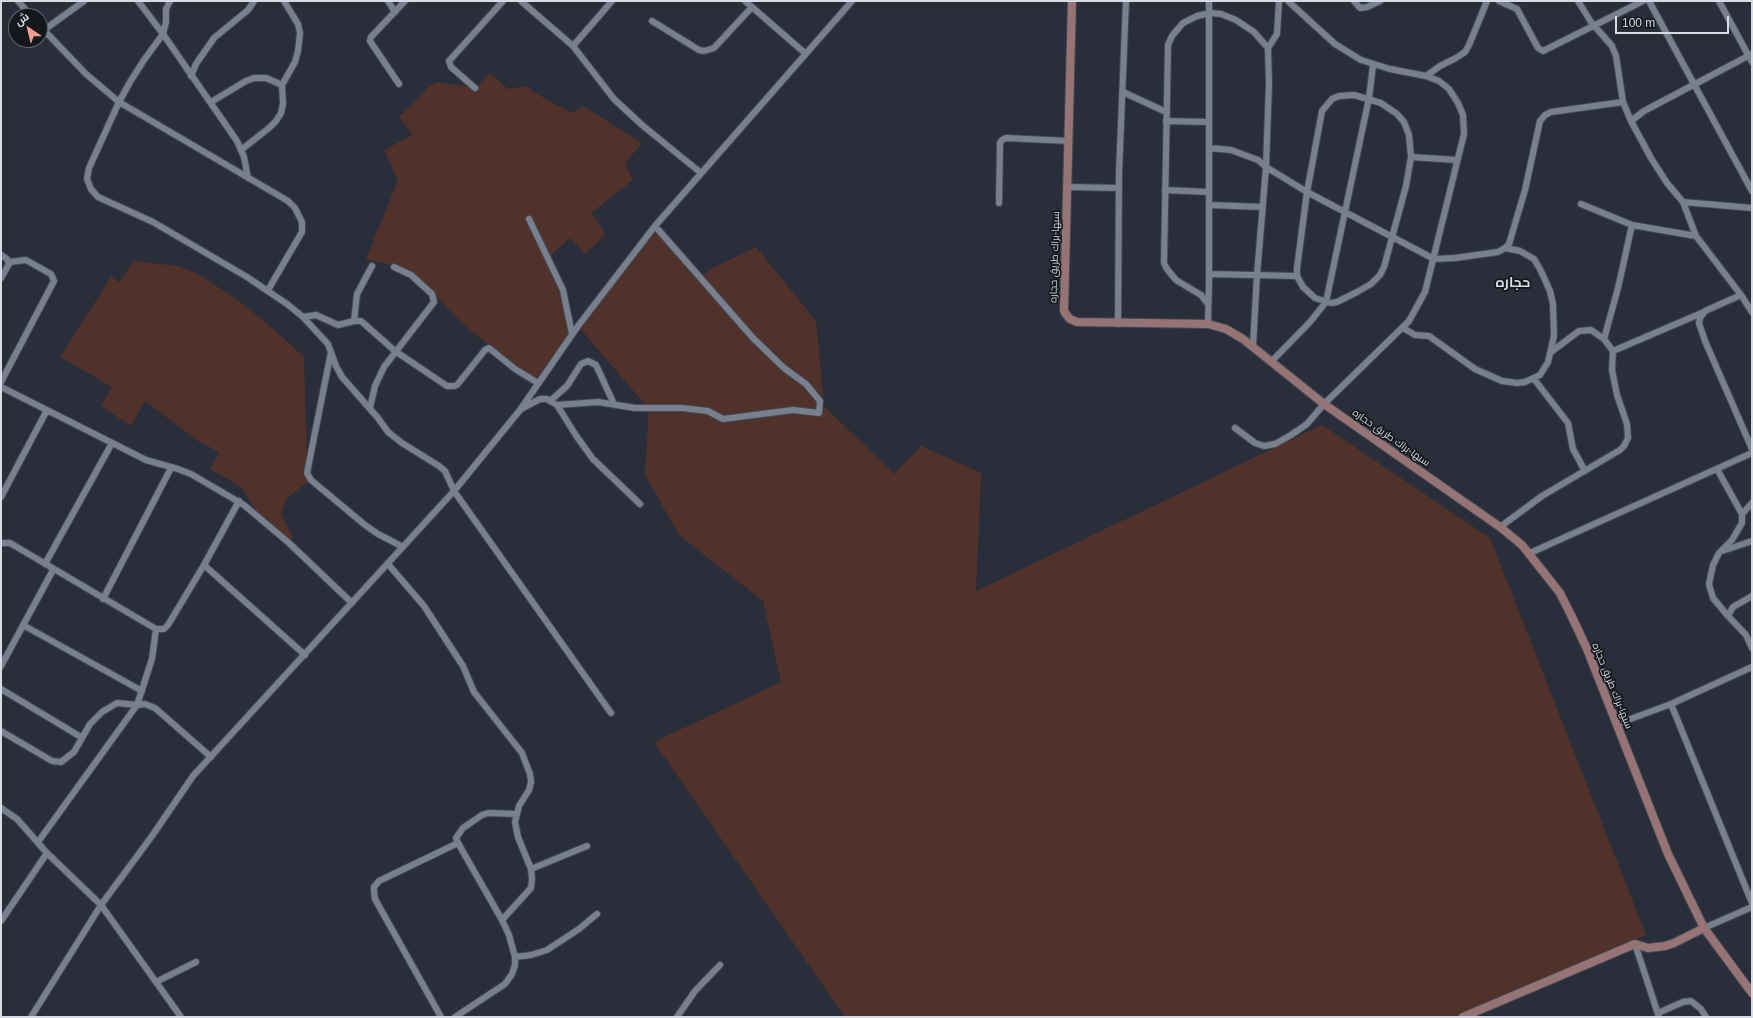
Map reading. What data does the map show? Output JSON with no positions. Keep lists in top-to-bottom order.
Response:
{
  "streets": {
    "main road": ["سبها-براك طريق حجاره"]
  },
  "districts": ["حجاره"],
  "scale_bar": "100 m",
  "north": "top left"
}
